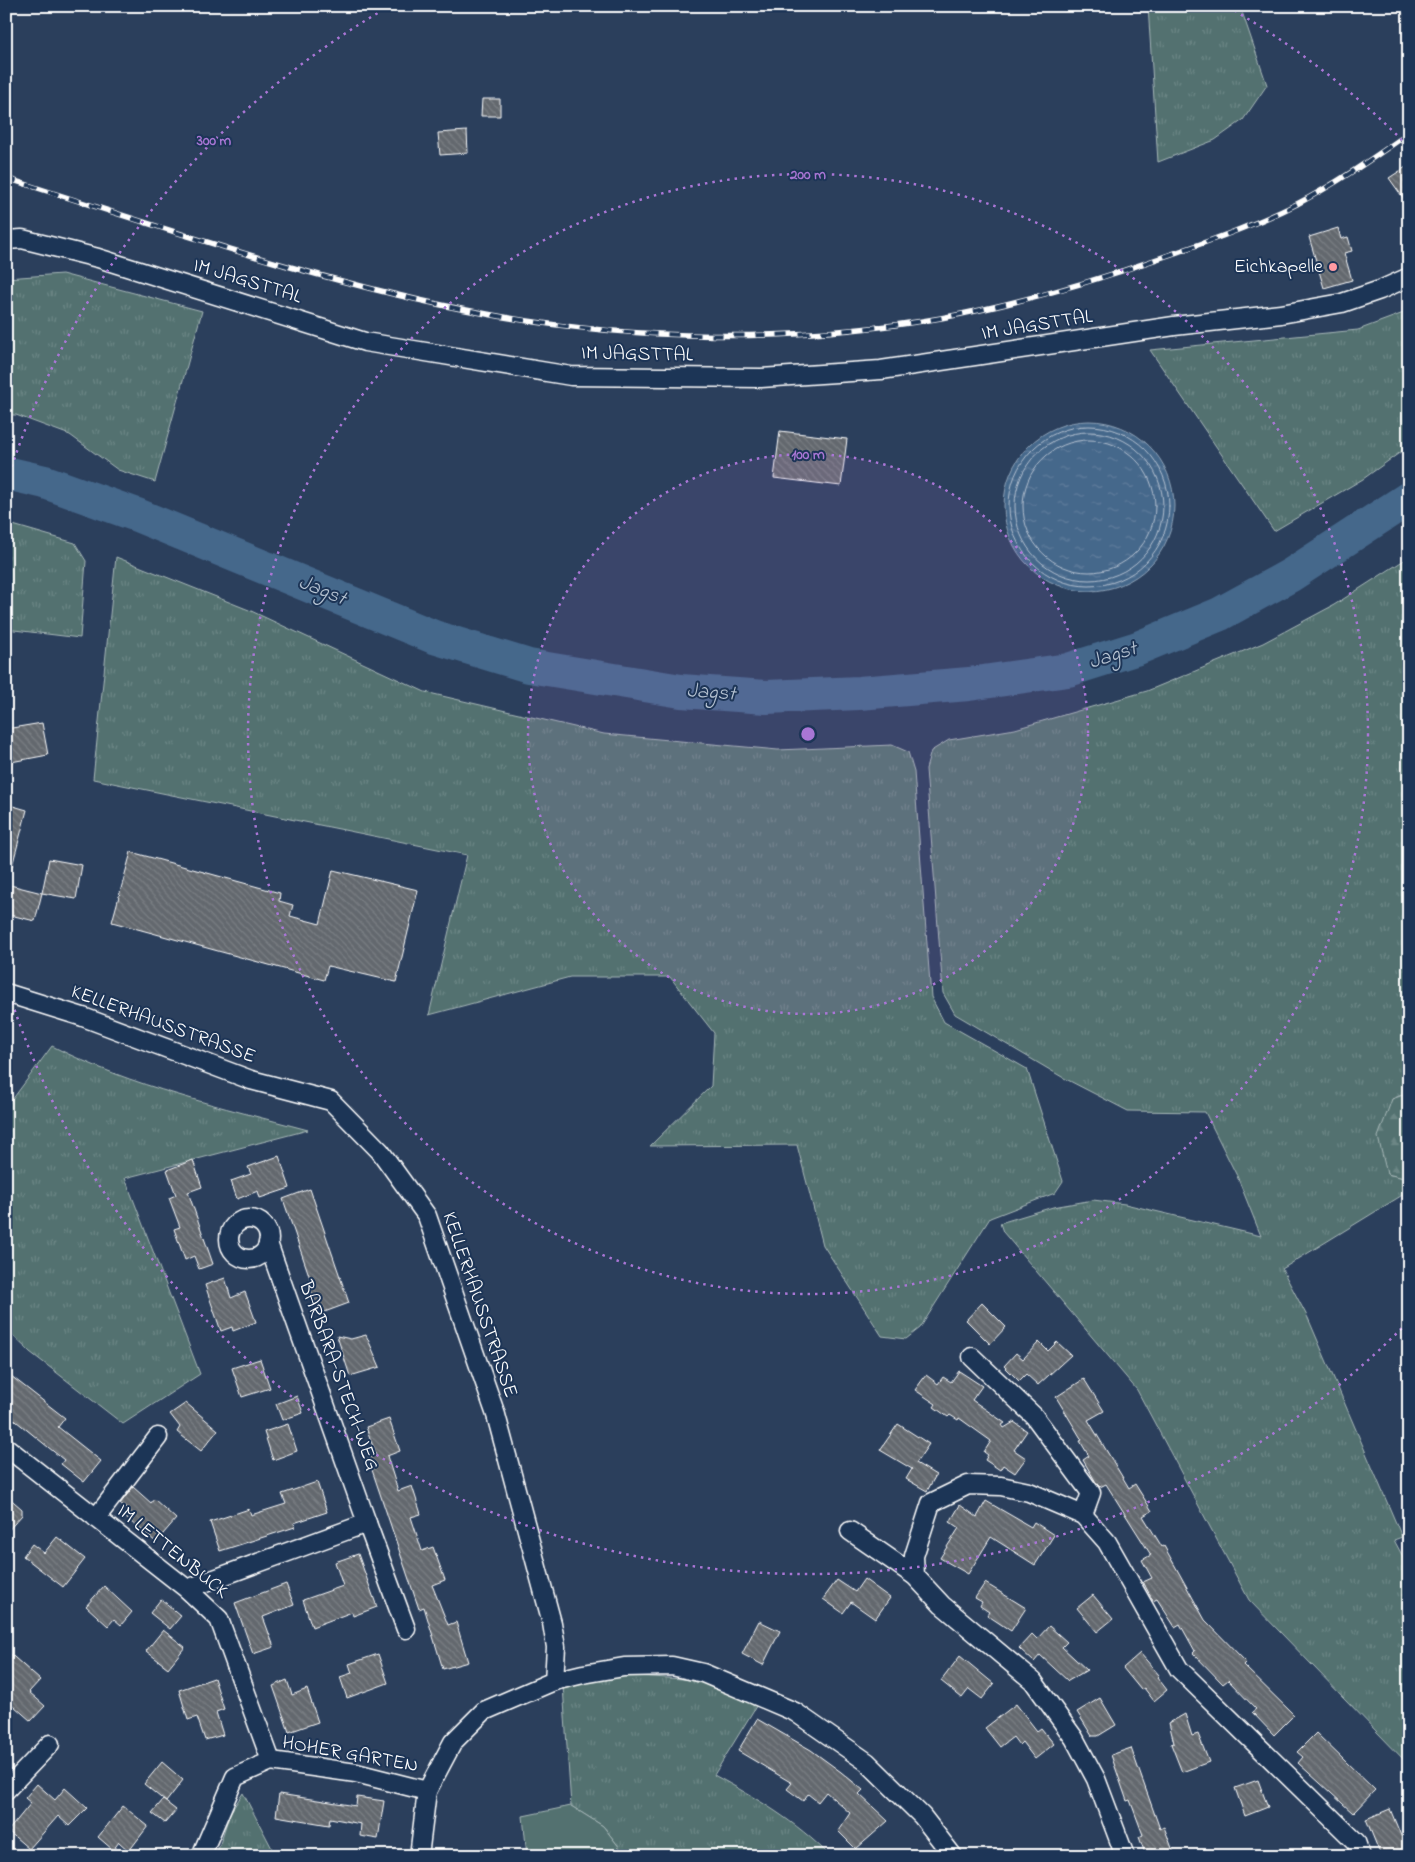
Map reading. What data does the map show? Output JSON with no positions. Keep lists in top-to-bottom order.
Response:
{
  "streets": {
    "street": [
      "IM JAGSTTAL",
      "KELLERHAUSSTRASSE",
      "BARBARA-STECH-WEG",
      "IM LETTENBUCK",
      "HOHER GARTEN"
    ]
  },
  "crossings": [
    ["IM LETTENBUCK", "HOHER GARTEN"]
  ],
  "water": ["Jagst"],
  "places": ["Eichkapelle"],
  "rings": ["300 m", "200 m", "100 m"]
}
